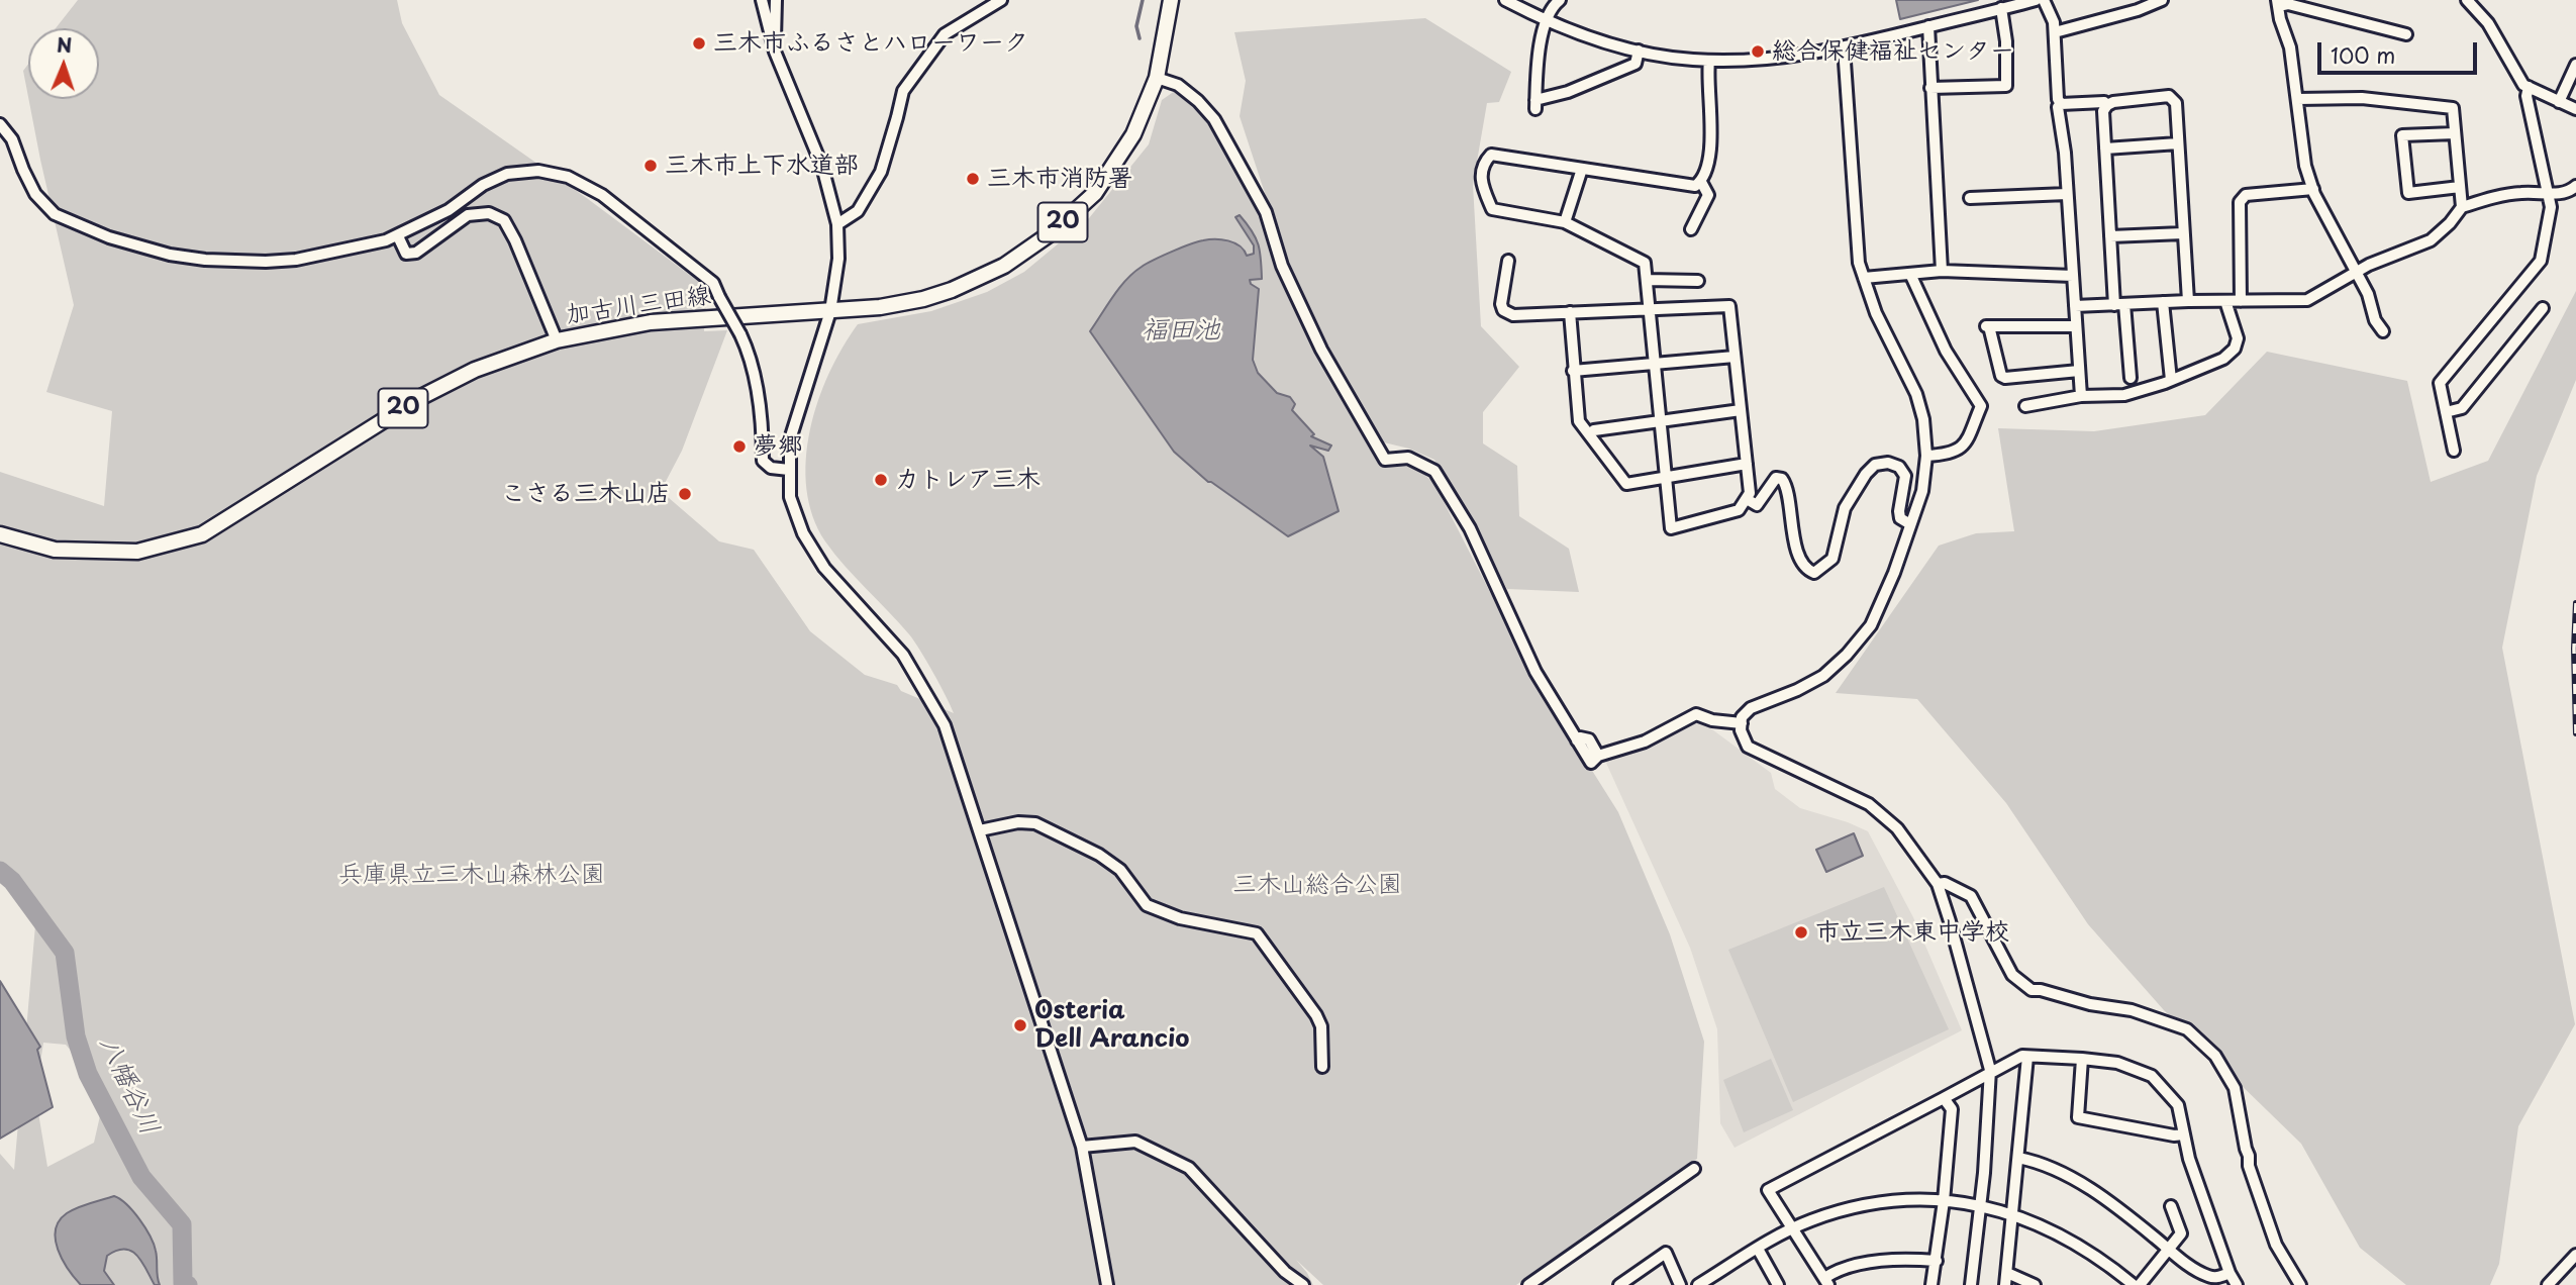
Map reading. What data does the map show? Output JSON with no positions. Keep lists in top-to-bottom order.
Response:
{
  "streets": {
    "main road": ["20", "加古川三田線"]
  },
  "water": ["福田池", "八幡谷川"],
  "parks": ["兵庫県立三木山森林公園", "三木山総合公園"],
  "places": [
    "三木市ふるさとハローワーク",
    "総合保健福祉センター",
    "三木市上下水道部",
    "三木市消防署",
    "夢郷",
    "カトレア三木",
    "こさる三木山店",
    "市立三木東中学校",
    "Osteria Dell Arancio"
  ],
  "scale_bar": "100 m",
  "north": "top"
}
